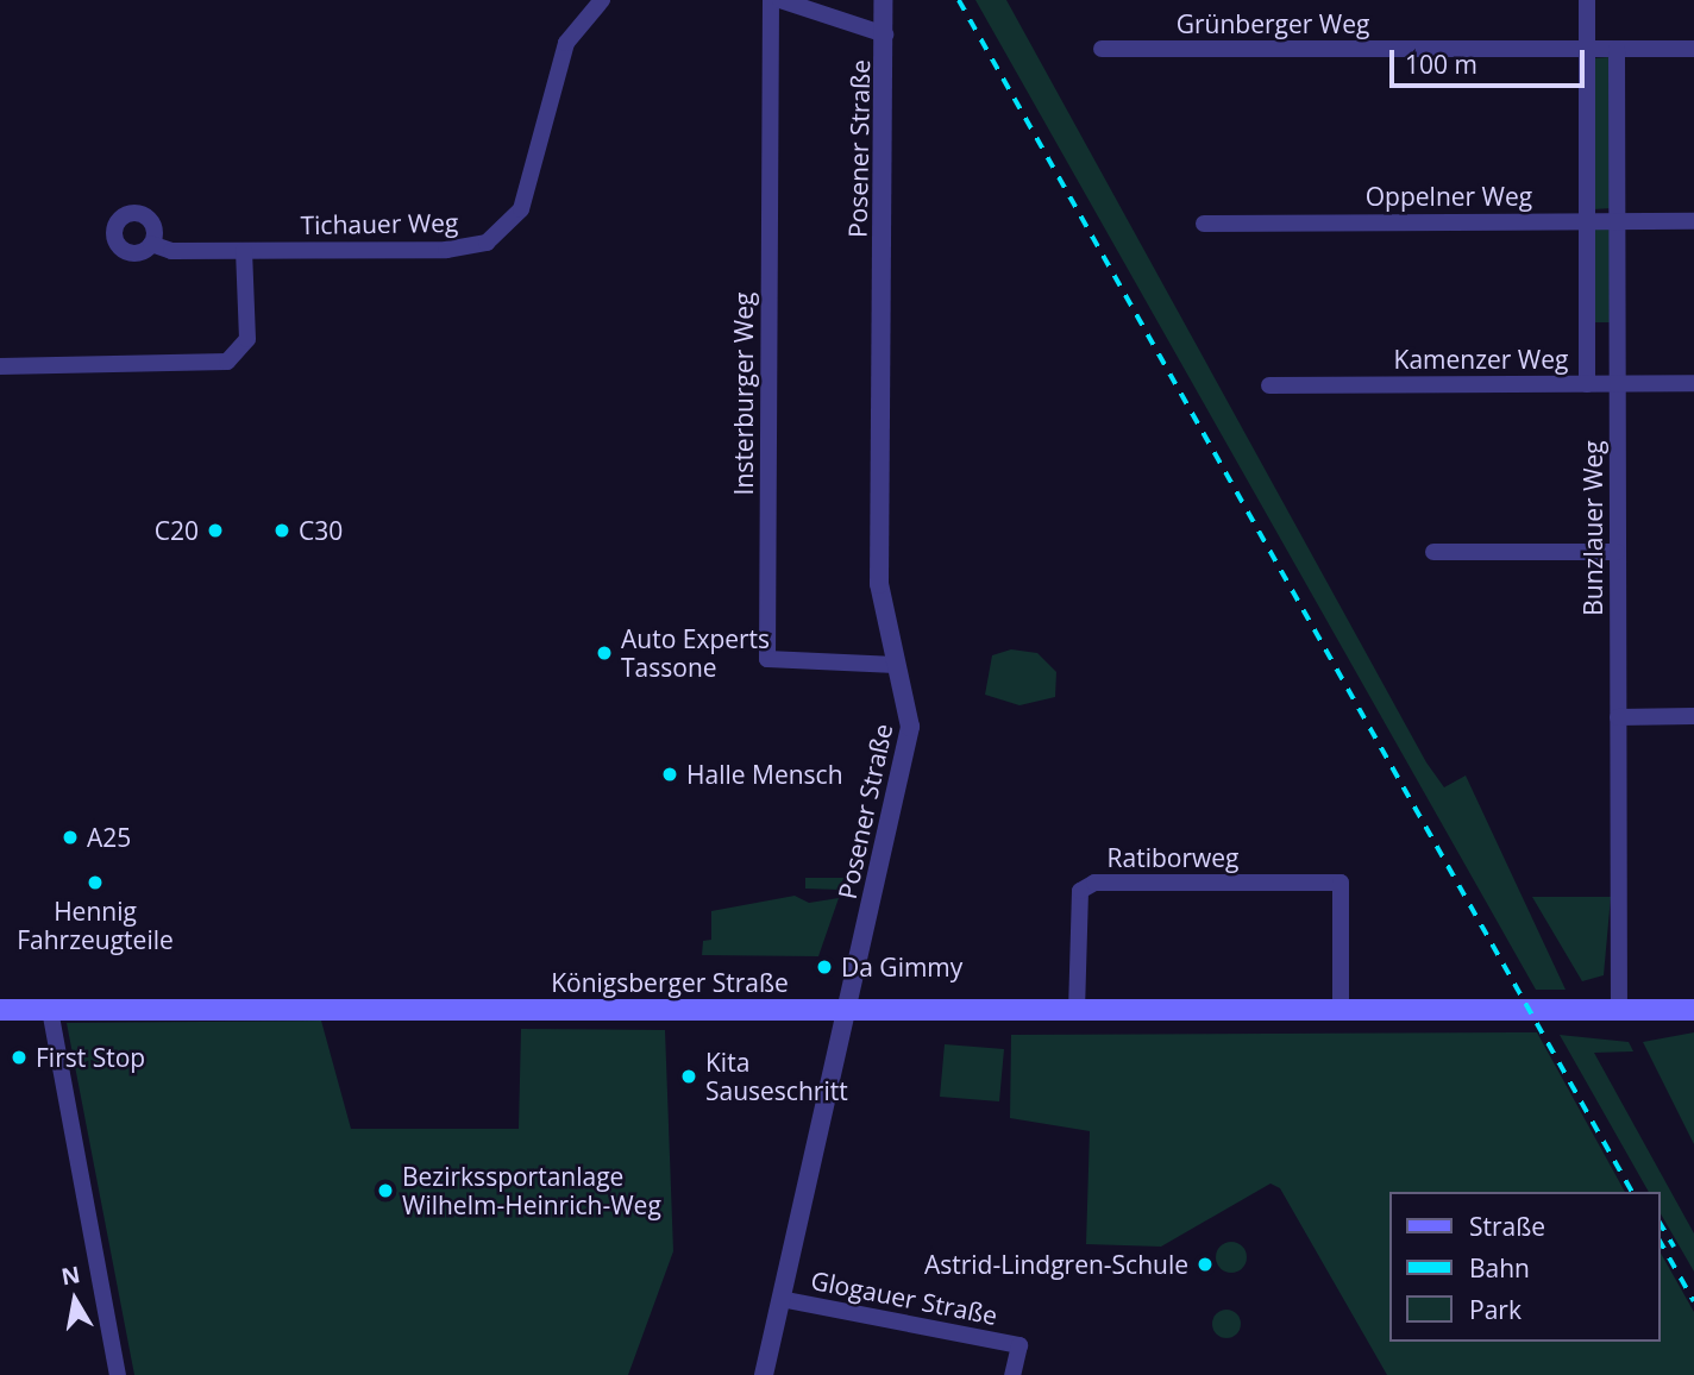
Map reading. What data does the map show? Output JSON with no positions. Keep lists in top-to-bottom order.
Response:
{
  "streets": {
    "main road": ["Königsberger Straße"],
    "street": [
      "Grünberger Weg",
      "Posener Straße",
      "Oppelner Weg",
      "Tichauer Weg",
      "Kamenzer Weg",
      "Insterburger Weg",
      "Bunzlauer Weg",
      "Ratiborweg",
      "Glogauer Straße"
    ]
  },
  "crossings": [
    ["Grünberger Weg", "Bunzlauer Weg"],
    ["Posener Straße", "Insterburger Weg"],
    ["Posener Straße", "Königsberger Straße"],
    ["Posener Straße", "Glogauer Straße"],
    ["Oppelner Weg", "Bunzlauer Weg"],
    ["Kamenzer Weg", "Bunzlauer Weg"],
    ["Bunzlauer Weg", "Königsberger Straße"],
    ["Ratiborweg", "Königsberger Straße"]
  ],
  "places": [
    "C20",
    "C30",
    "Auto Experts Tassone",
    "Halle Mensch",
    "A25",
    "Hennig Fahrzeugteile",
    "Da Gimmy",
    "First Stop",
    "Kita Sauseschritt",
    "Bezirkssportanlage Wilhelm-Heinrich-Weg",
    "Astrid-Lindgren-Schule"
  ],
  "legend": ["Straße", "Bahn", "Park"],
  "scale_bar": "100 m",
  "north": "top"
}
